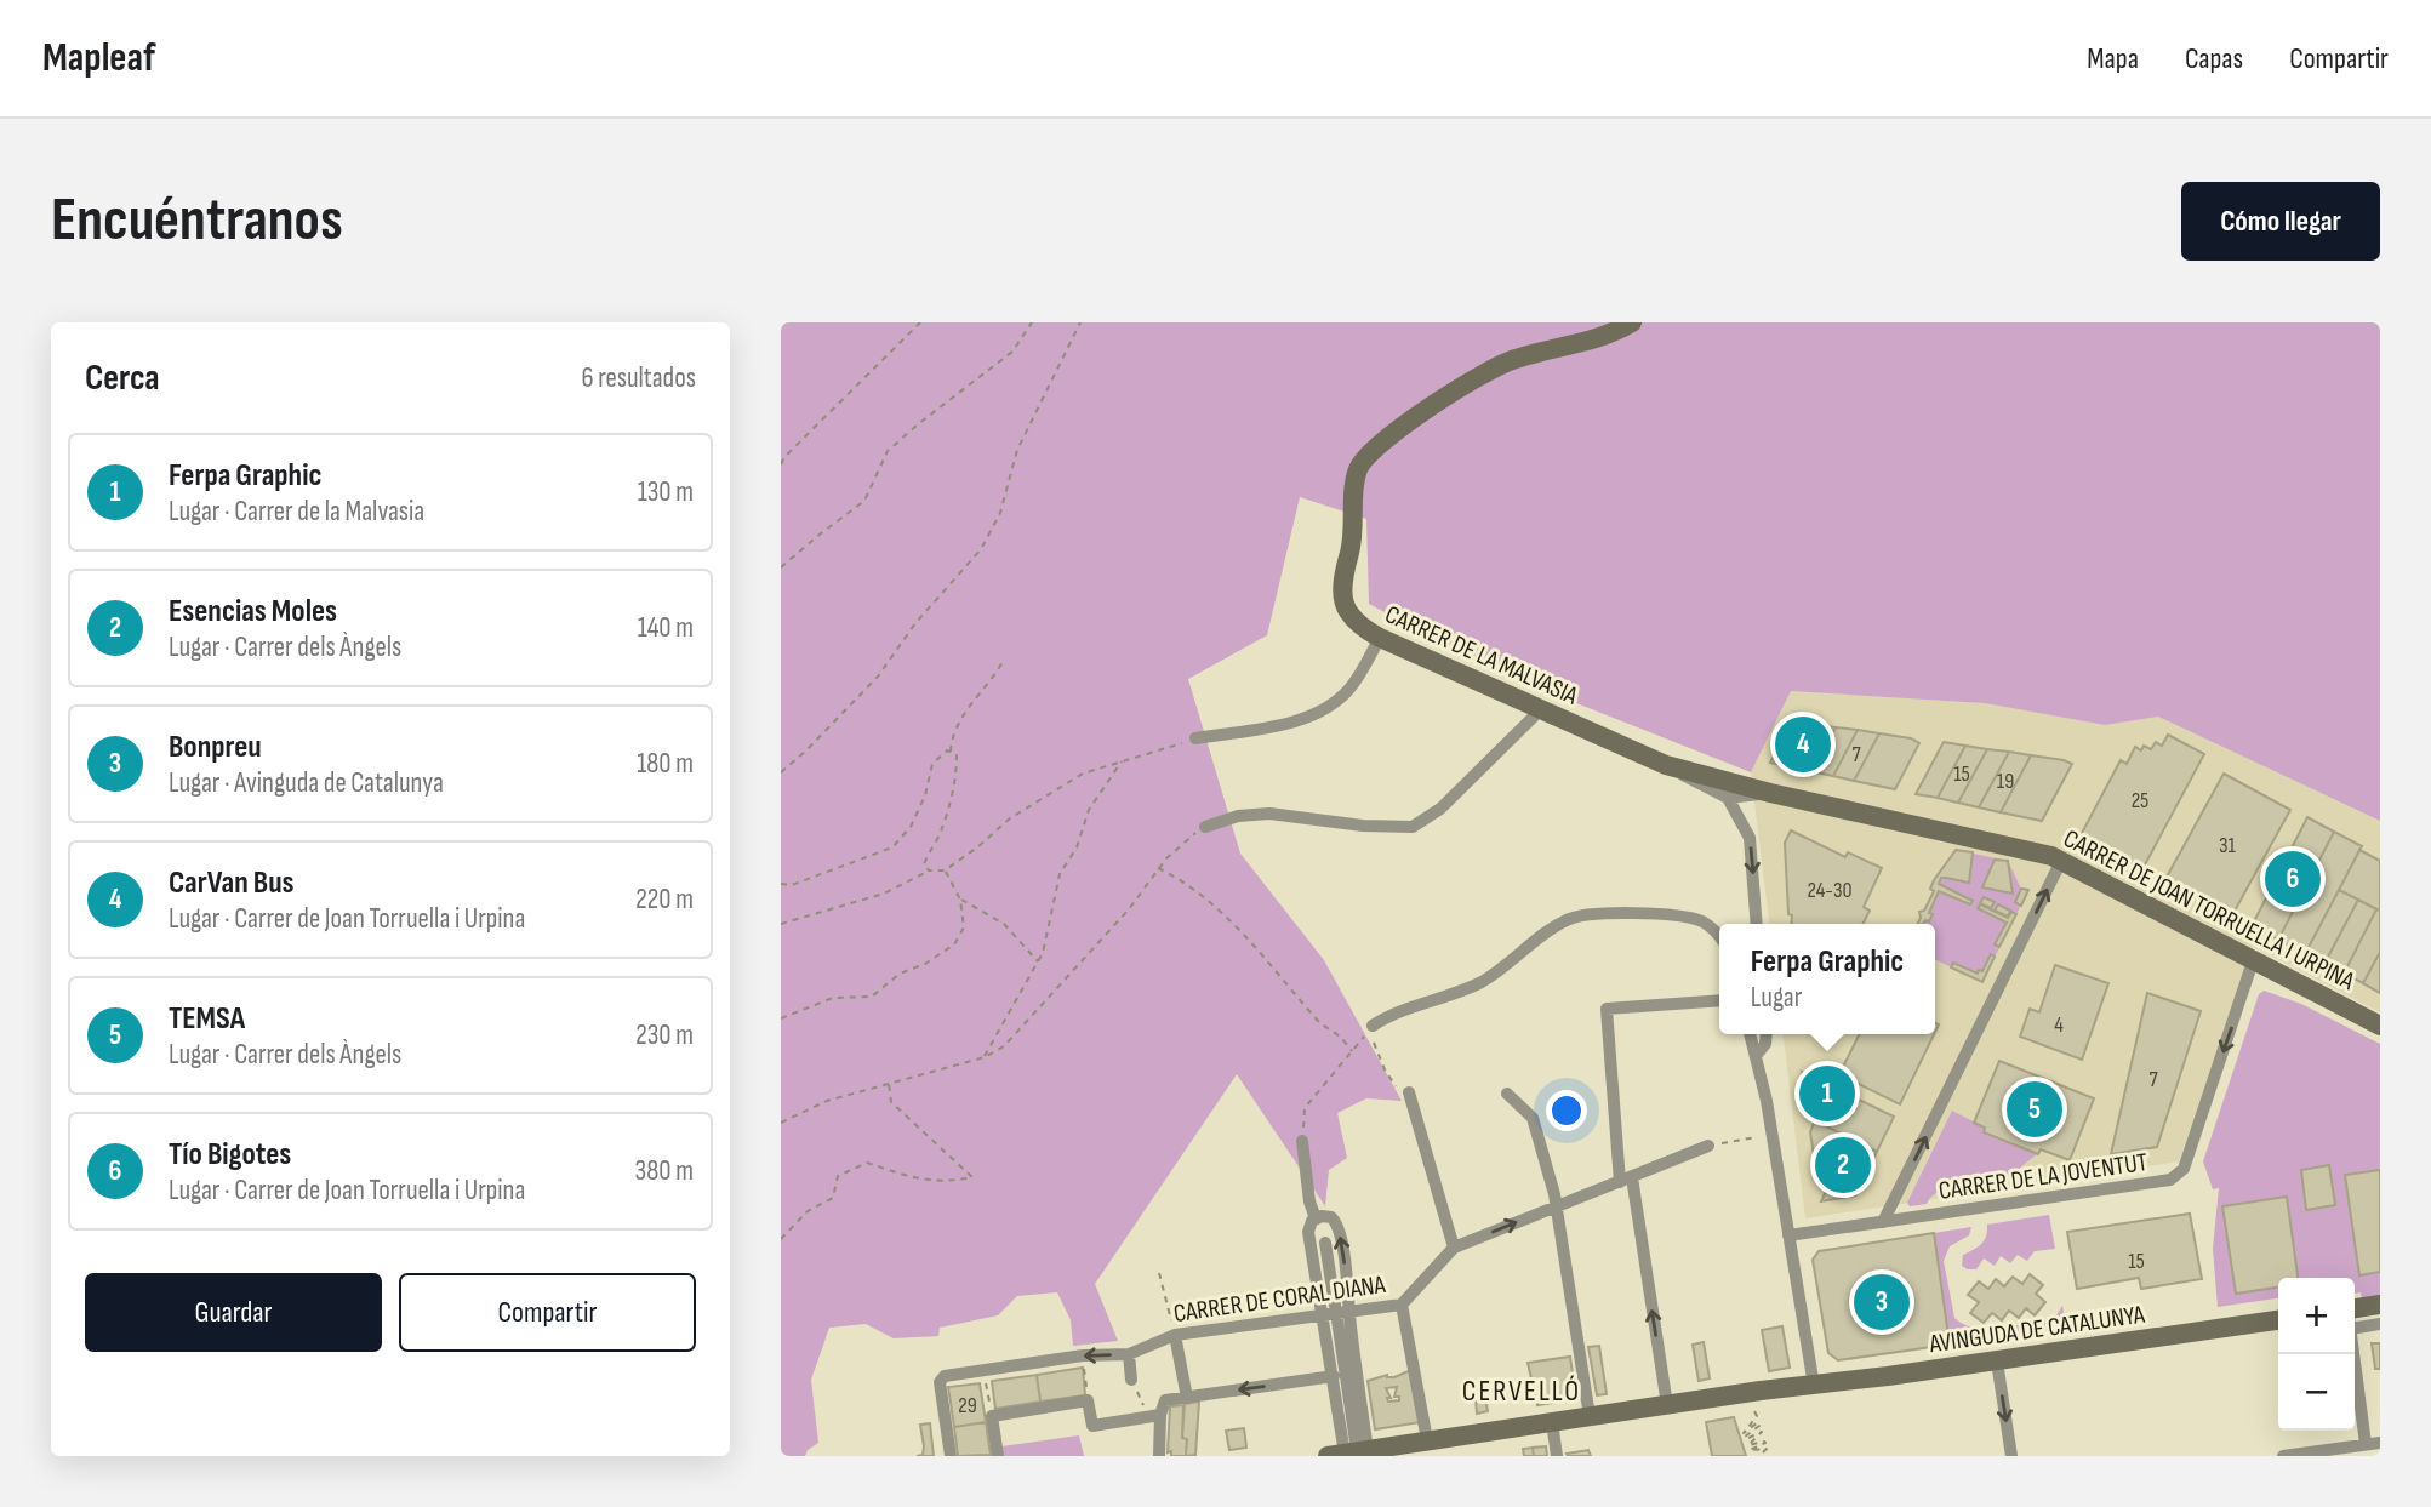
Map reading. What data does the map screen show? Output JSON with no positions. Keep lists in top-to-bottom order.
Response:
{
  "streets": {
    "street": [
      "CARRER DE LA MALVASIA",
      "CARRER DE JOAN TORRUELLA I URPINA",
      "CARRER DE LA JOVENTUT",
      "CARRER DE CORAL DIANA",
      "AVINGUDA DE CATALUNYA"
    ]
  },
  "crossings": [
    ["CARRER DE LA MALVASIA", "CARRER DE JOAN TORRUELLA I URPINA"],
    ["CARRER DE JOAN TORRUELLA I URPINA", "CARRER DE LA JOVENTUT"]
  ],
  "one_way": ["CARRER DE LA JOVENTUT"],
  "districts": ["CERVELLÓ"],
  "house_numbers": [
    "7",
    "15",
    "19",
    "25",
    "31",
    "24-30",
    "4",
    "7",
    "15",
    "29"
  ],
  "page": {
    "header": "Mapleaf",
    "nav": ["Mapa", "Capas", "Compartir"],
    "buttons": [
      "Cómo llegar",
      ["Guardar", "Compartir"]
    ],
    "title": "Encuéntranos",
    "heading": ["Cerca", "6 resultados"],
    "list": [
      {
        "mark": "1",
        "name": "Ferpa Graphic",
        "note": "Lugar · Carrer de la Malvasia",
        "value": "130 m"
      },
      {
        "mark": "2",
        "name": "Esencias Moles",
        "note": "Lugar · Carrer dels Àngels",
        "value": "140 m"
      },
      {
        "mark": "3",
        "name": "Bonpreu",
        "note": "Lugar · Avinguda de Catalunya",
        "value": "180 m"
      },
      {
        "mark": "4",
        "name": "CarVan Bus",
        "note": "Lugar · Carrer de Joan Torruella i Urpina",
        "value": "220 m"
      },
      {
        "mark": "5",
        "name": "TEMSA",
        "note": "Lugar · Carrer dels Àngels",
        "value": "230 m"
      },
      {
        "mark": "6",
        "name": "Tío Bigotes",
        "note": "Lugar · Carrer de Joan Torruella i Urpina",
        "value": "380 m"
      }
    ],
    "pins": [
      "4",
      "6",
      "1",
      "5",
      "2",
      "3"
    ],
    "popup": ["Ferpa Graphic", "Lugar"],
    "map_buttons": ["+", "−"]
  }
}
